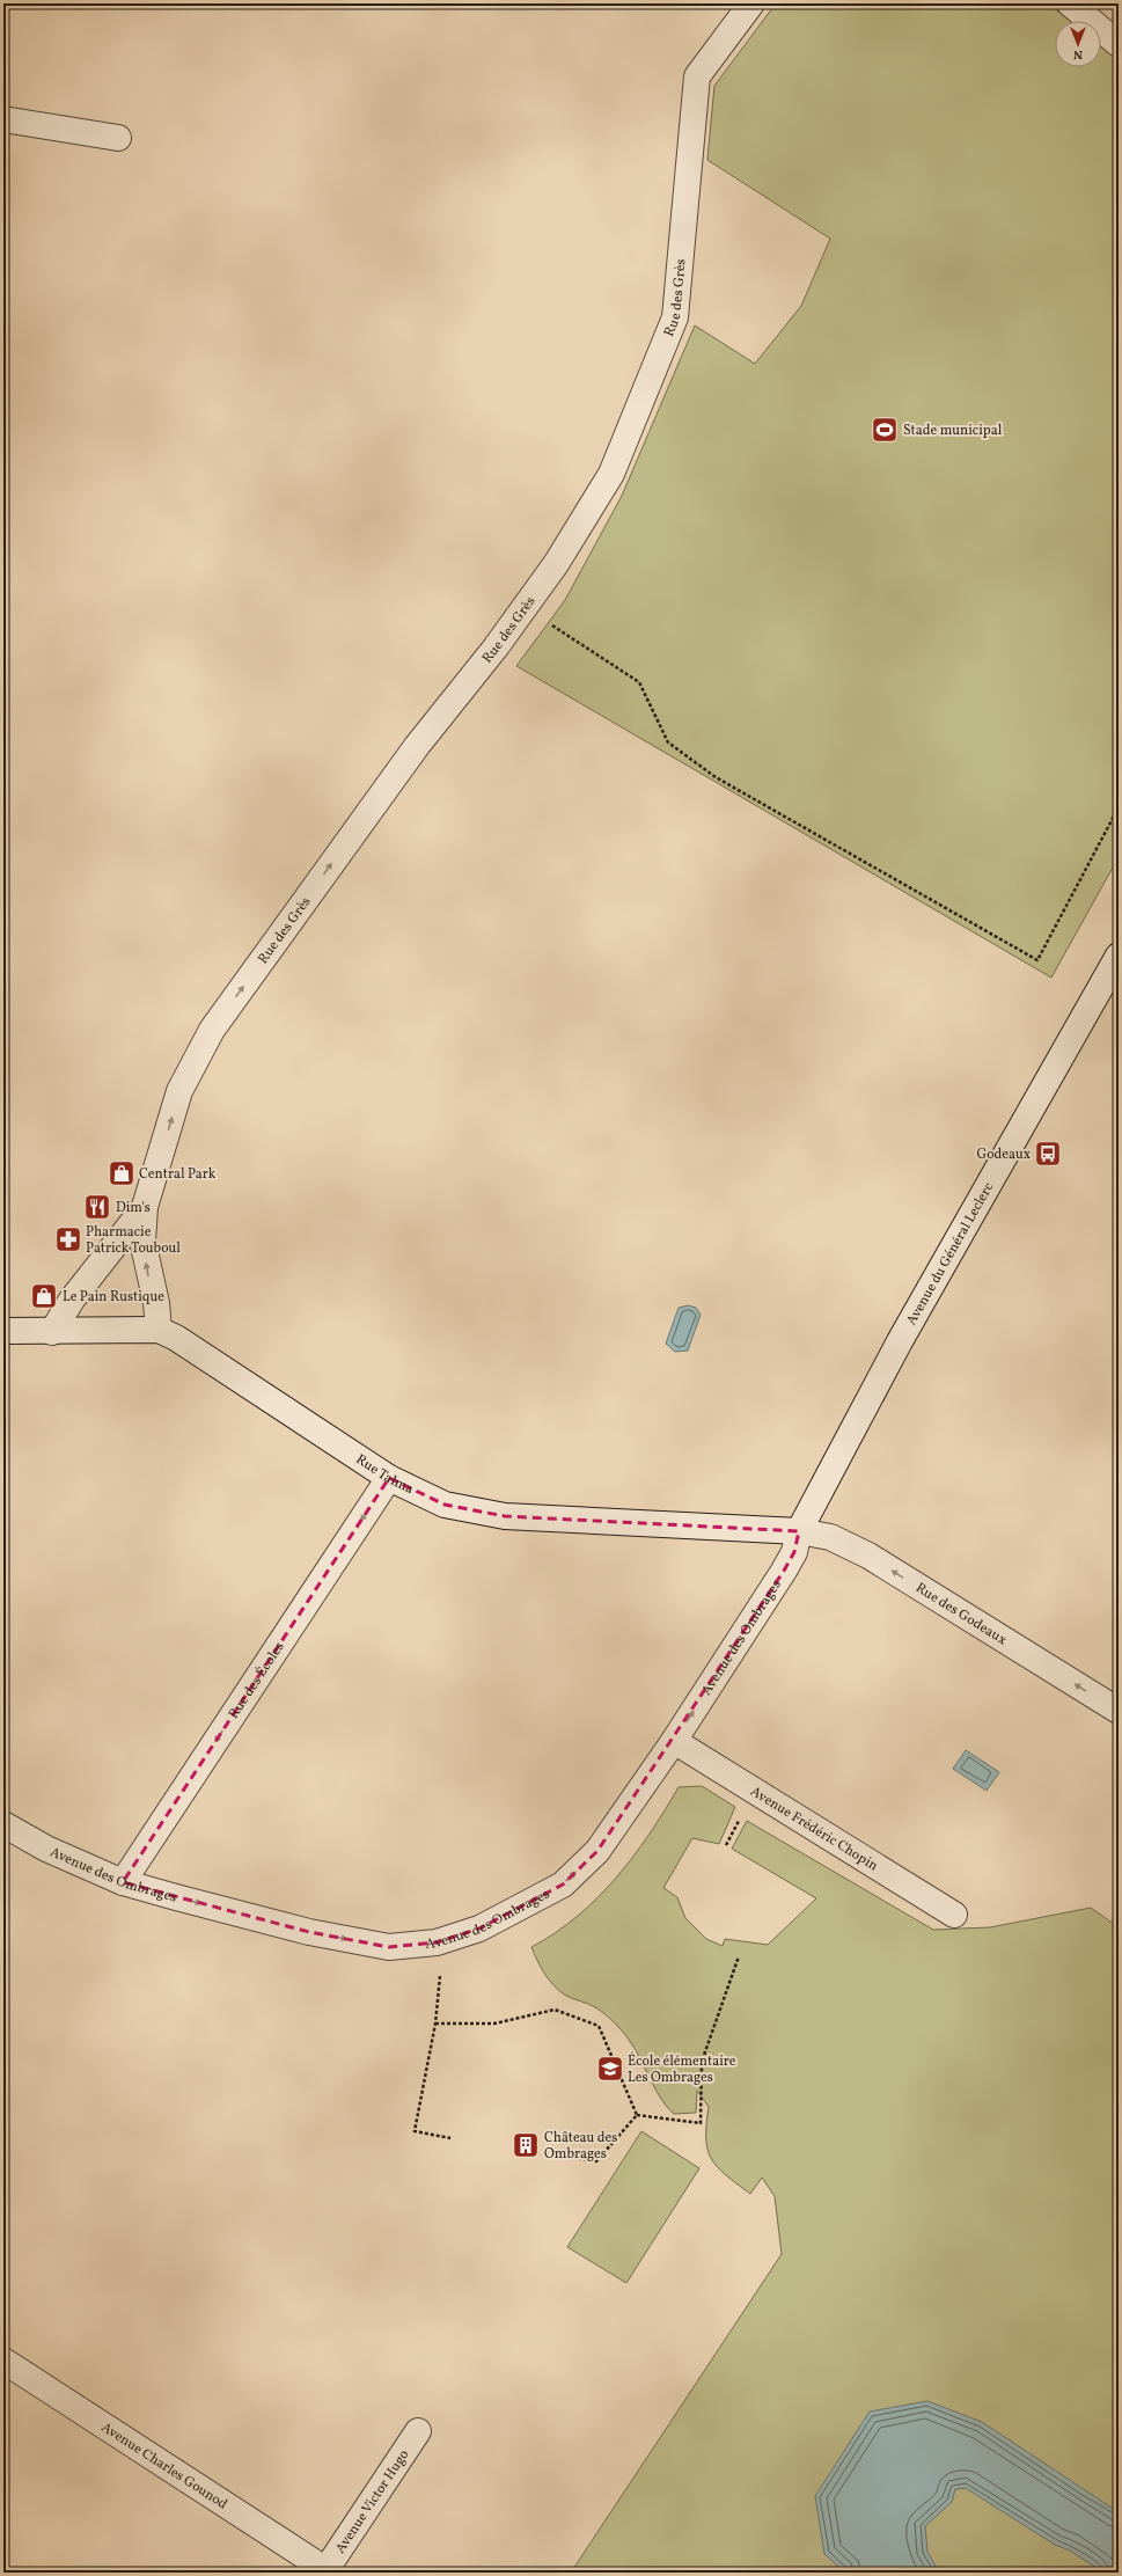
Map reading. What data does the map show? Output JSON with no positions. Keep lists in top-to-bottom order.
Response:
{
  "streets": {
    "street": [
      "Rue des Grès",
      "Avenue du Général Leclerc",
      "Rue Talma",
      "Rue des Godeaux",
      "Avenue des Ombrages",
      "Rue des Écoles",
      "Avenue Frédéric Chopin",
      "Avenue Charles Gounod",
      "Avenue Victor Hugo"
    ]
  },
  "crossings": [
    ["Rue des Grès", "Rue Talma"],
    ["Avenue du Général Leclerc", "Rue Talma"],
    ["Avenue du Général Leclerc", "Rue des Godeaux"],
    ["Avenue du Général Leclerc", "Avenue des Ombrages"],
    ["Rue Talma", "Rue des Godeaux"],
    ["Rue Talma", "Avenue des Ombrages"],
    ["Rue Talma", "Rue des Écoles"],
    ["Rue des Godeaux", "Avenue des Ombrages"],
    ["Avenue des Ombrages", "Rue des Écoles"],
    ["Avenue des Ombrages", "Avenue Frédéric Chopin"],
    ["Avenue Charles Gounod", "Avenue Victor Hugo"]
  ],
  "one_way": [
    "Rue des Grès",
    "Rue des Godeaux",
    "Avenue des Ombrages",
    "Rue des Écoles"
  ],
  "places": {
    "sports": ["Stade municipal"],
    "bus stop": ["Godeaux"],
    "shop": ["Central Park", "Le Pain Rustique"],
    "restaurant": ["Dim's"],
    "pharmacy": ["Pharmacie Patrick Touboul"],
    "school or university": ["École élémentaire Les Ombrages"],
    "building": ["Château des Ombrages"]
  },
  "north": "bottom"
}
